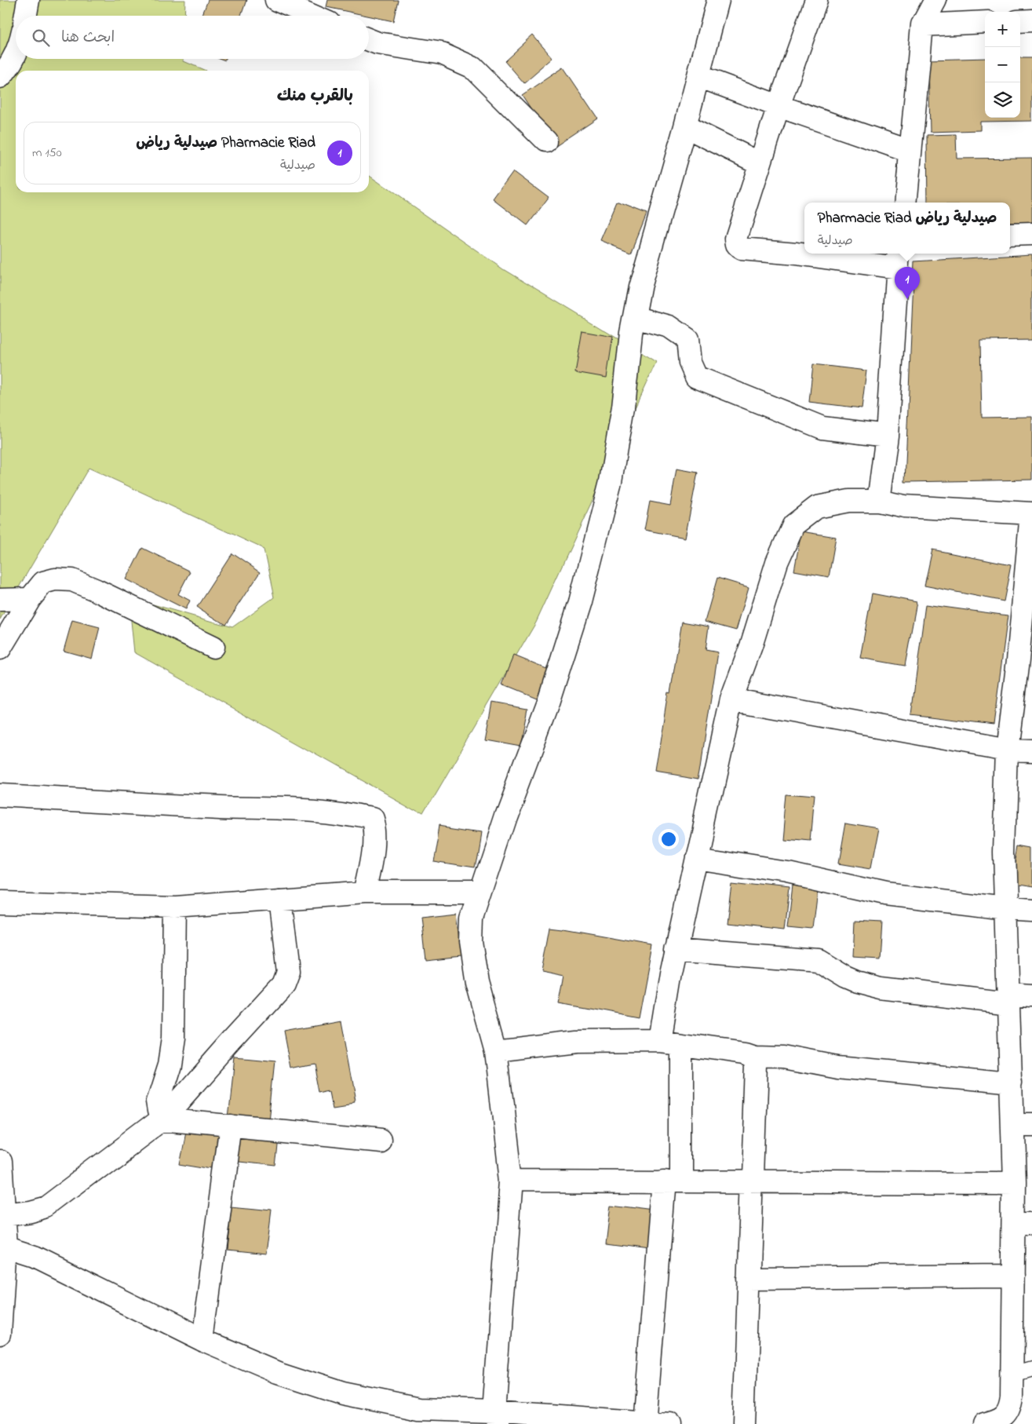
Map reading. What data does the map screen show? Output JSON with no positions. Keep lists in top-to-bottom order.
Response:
{
  "page": {
    "map_buttons": ["+", "−"],
    "search": "ابحث هنا",
    "heading": "بالقرب منك",
    "list": [
      {
        "mark": "1",
        "name": "Pharmacie Riad صيدلية رياض",
        "note": "صيدلية",
        "value": "150 m"
      }
    ],
    "popup": ["Pharmacie Riad صيدلية رياض", "صيدلية"],
    "pins": "1"
  }
}
